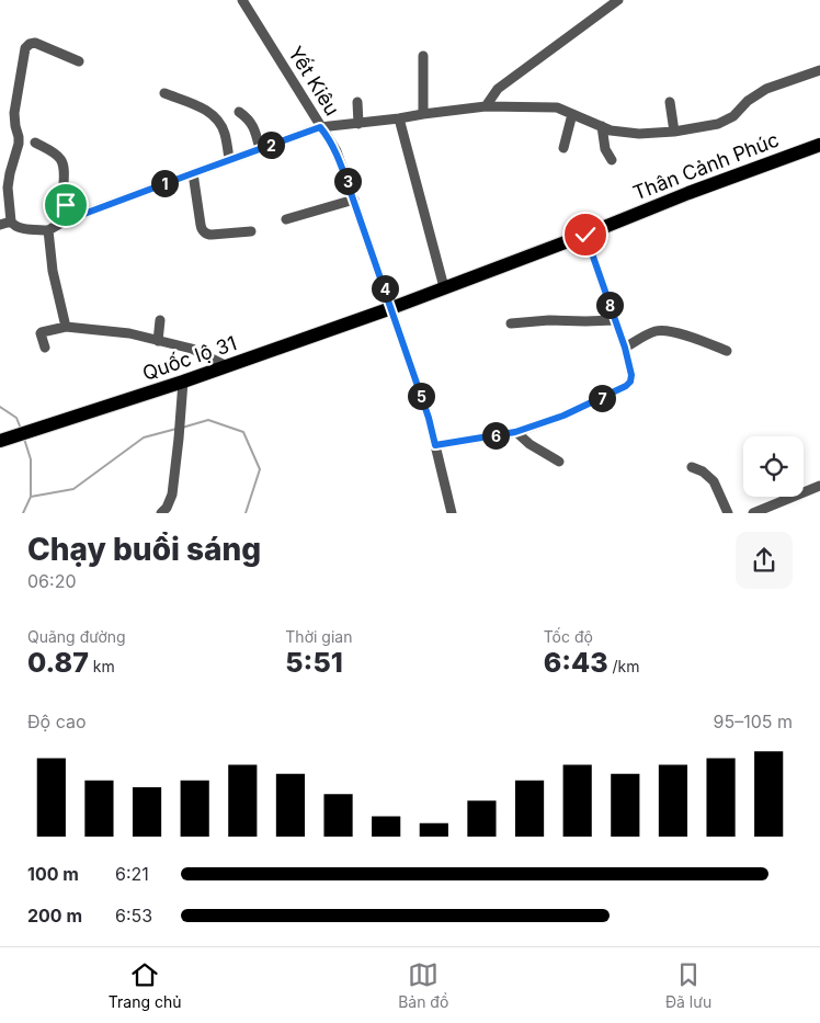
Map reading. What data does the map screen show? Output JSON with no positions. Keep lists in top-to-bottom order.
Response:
{
  "streets": {
    "highway": ["Thân Cảnh Phúc", "Quốc lộ 31"],
    "street": ["Yết Kiêu"]
  },
  "crossings": [
    ["Yết Kiêu", "Thân Cảnh Phúc"],
    ["Yết Kiêu", "Quốc lộ 31"],
    ["Thân Cảnh Phúc", "Quốc lộ 31"]
  ],
  "page": {
    "pins": [
      "2",
      "3",
      "1",
      "4",
      "8",
      "5",
      "7",
      "6"
    ],
    "heading": ["Chạy buổi sáng", "06:20"],
    "stats": [
      ["Quãng đường", "0.87 km"],
      ["Thời gian", "5:51"],
      ["Tốc độ", "6:43 /km"]
    ],
    "chart": ["Độ cao", "95–105 m"],
    "list": [
      {
        "name": "100 m",
        "note": "6:21"
      },
      {
        "name": "200 m",
        "note": "6:53"
      }
    ],
    "tabs": ["Trang chủ", "Bản đồ", "Đã lưu"]
  }
}
